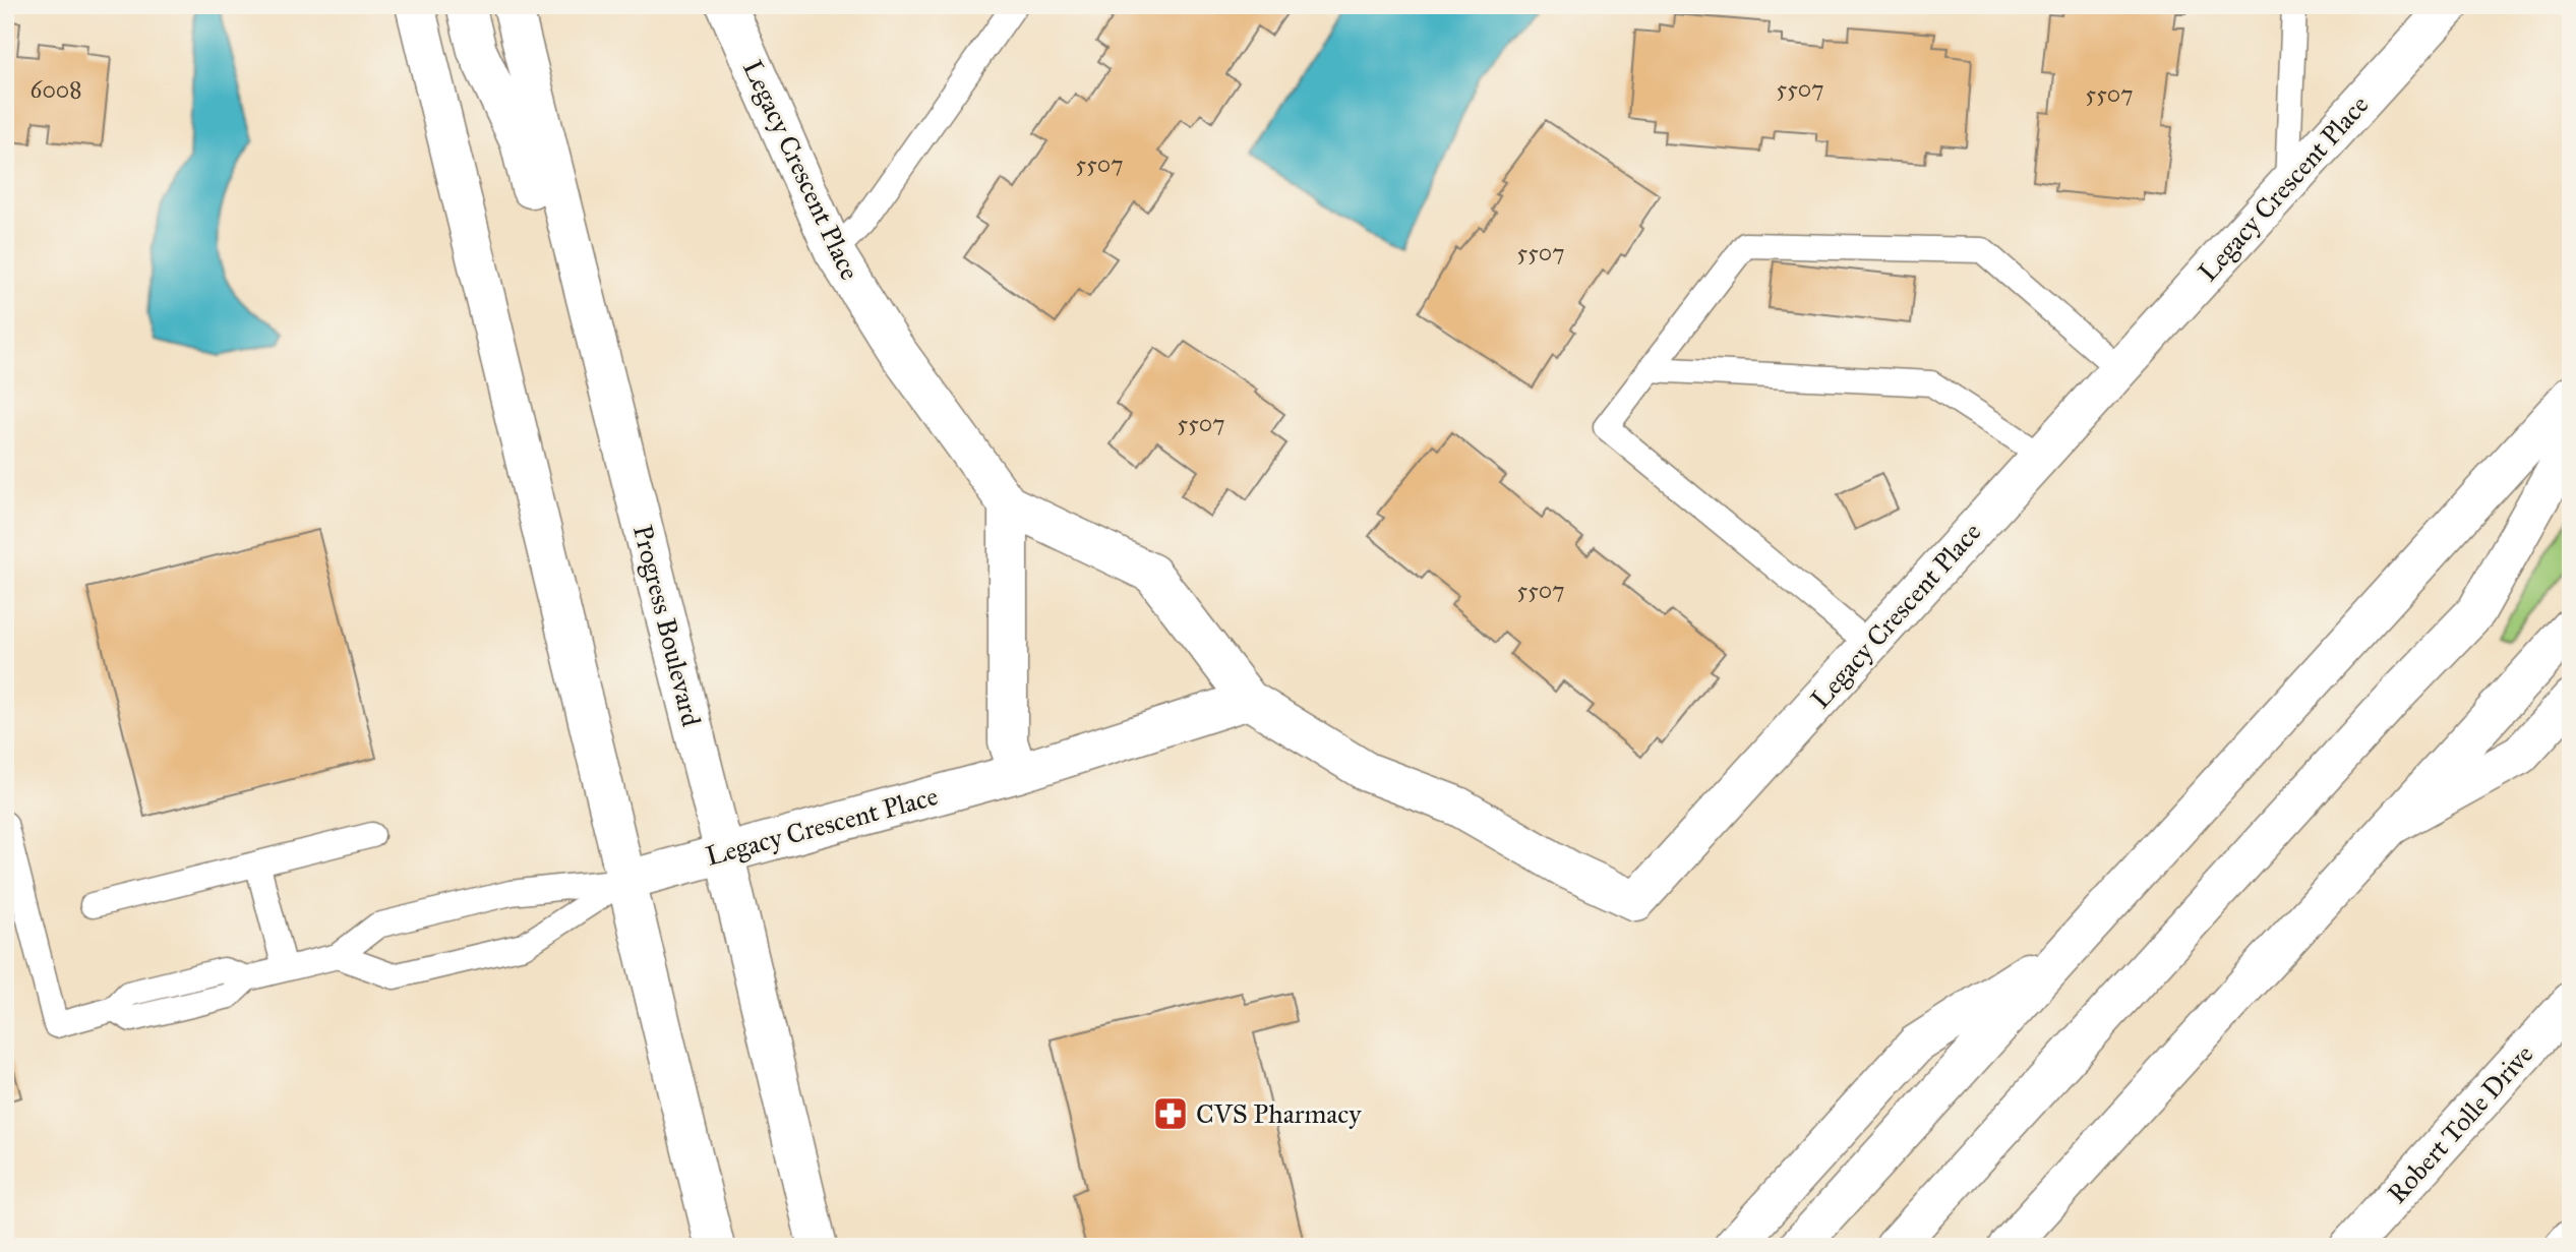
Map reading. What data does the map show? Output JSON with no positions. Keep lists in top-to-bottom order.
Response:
{
  "streets": {
    "main road": ["Legacy Crescent Place", "Progress Boulevard", "Robert Tolle Drive"]
  },
  "crossings": [
    ["Legacy Crescent Place", "Progress Boulevard"]
  ],
  "places": {
    "pharmacy": ["CVS Pharmacy"]
  },
  "house_numbers": [
    "5507",
    "6008",
    "5507",
    "5507",
    "5507",
    "5507",
    "5507"
  ]
}
